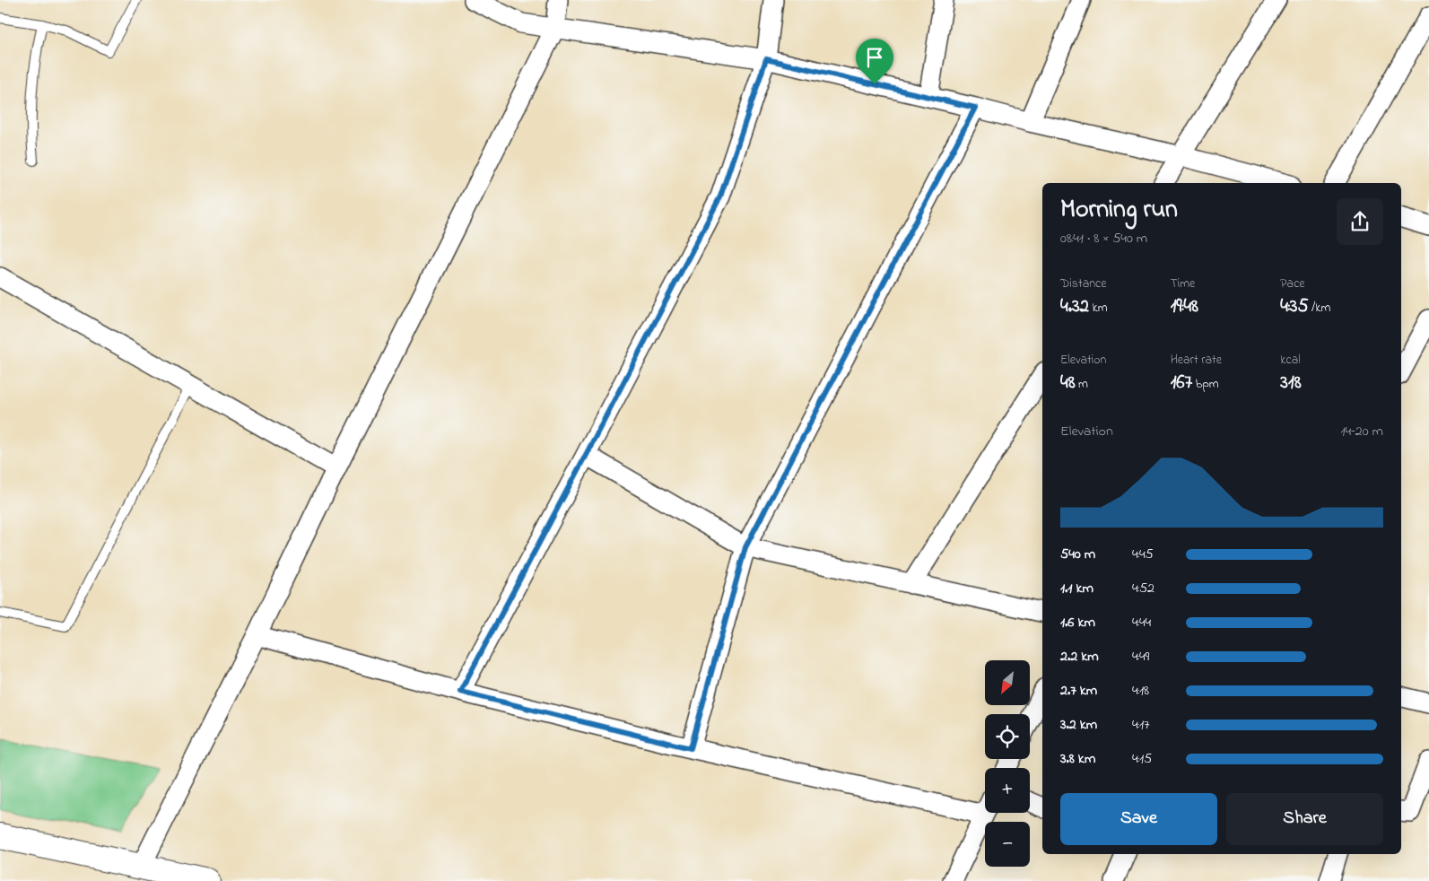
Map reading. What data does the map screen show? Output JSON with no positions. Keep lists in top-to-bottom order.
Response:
{
  "north": "bottom left",
  "page": {
    "heading": ["Morning run", "08:41 · 8 × 540 m"],
    "stats": [
      ["Distance", "4.32 km"],
      ["Time", "19:48"],
      ["Pace", "4:35 /km"],
      ["Elevation", "48 m"],
      ["Heart rate", "167 bpm"],
      ["kcal", "318"]
    ],
    "chart": ["Elevation", "14–20 m"],
    "list": [
      {
        "name": "540 m",
        "note": "4:45"
      },
      {
        "name": "1.1 km",
        "note": "4:52"
      },
      {
        "name": "1.6 km",
        "note": "4:44"
      },
      {
        "name": "2.2 km",
        "note": "4:49"
      },
      {
        "name": "2.7 km",
        "note": "4:18"
      },
      {
        "name": "3.2 km",
        "note": "4:17"
      },
      {
        "name": "3.8 km",
        "note": "4:15"
      }
    ],
    "map_buttons": ["+", "−"],
    "buttons": ["Save", "Share"]
  }
}
